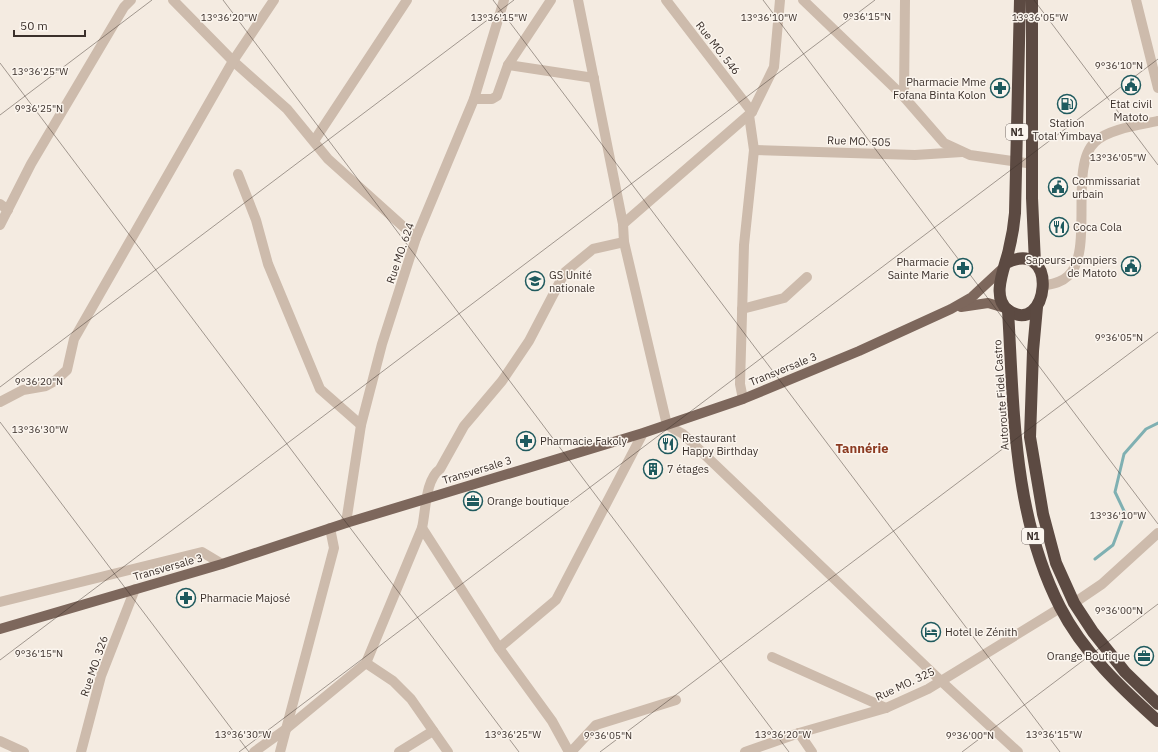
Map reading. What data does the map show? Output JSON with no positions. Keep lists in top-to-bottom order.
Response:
{
  "streets": {
    "highway": ["N1", "Autoroute Fidel Castro"],
    "main road": ["Transversale 3"],
    "street": [
      "Rue MO. 546",
      "Rue MO. 505",
      "Rue MO. 624",
      "Rue MO. 326",
      "Rue MO. 325"
    ]
  },
  "crossings": [
    ["N1", "Transversale 3"],
    ["N1", "Autoroute Fidel Castro"],
    ["Rue MO. 624", "Transversale 3"],
    ["Transversale 3", "Autoroute Fidel Castro"],
    ["Transversale 3", "Rue MO. 326"],
    ["Autoroute Fidel Castro", "Rue MO. 325"]
  ],
  "districts": ["Tannérie"],
  "places": {
    "public building": ["Etat civil Matoto", "Commissariat urbain", "Sapeurs-pompiers de Matoto"],
    "pharmacy": [
      "Pharmacie Mme Fofana Binta Kolon",
      "Pharmacie Sainte Marie",
      "Pharmacie Fakoly",
      "Pharmacie Majosé"
    ],
    "fuel station": ["Station Total Yimbaya"],
    "restaurant": ["Coca Cola", "Restaurant Happy Birthday"],
    "school or university": ["GS Unité nationale"],
    "building": ["7 étages"],
    "office": ["Orange boutique", "Orange Boutique"],
    "hotel": ["Hotel le Zénith"]
  },
  "scale_bar": "50 m",
  "coordinates": [
    "9°36'15\"N",
    "13°36'20\"W",
    "13°36'15\"W",
    "13°36'10\"W",
    "13°36'05\"W",
    "9°36'10\"N",
    "13°36'25\"W",
    "9°36'25\"N",
    "9°36'05\"N",
    "9°36'20\"N",
    "13°36'30\"W",
    "9°36'00\"N"
  ]
}
